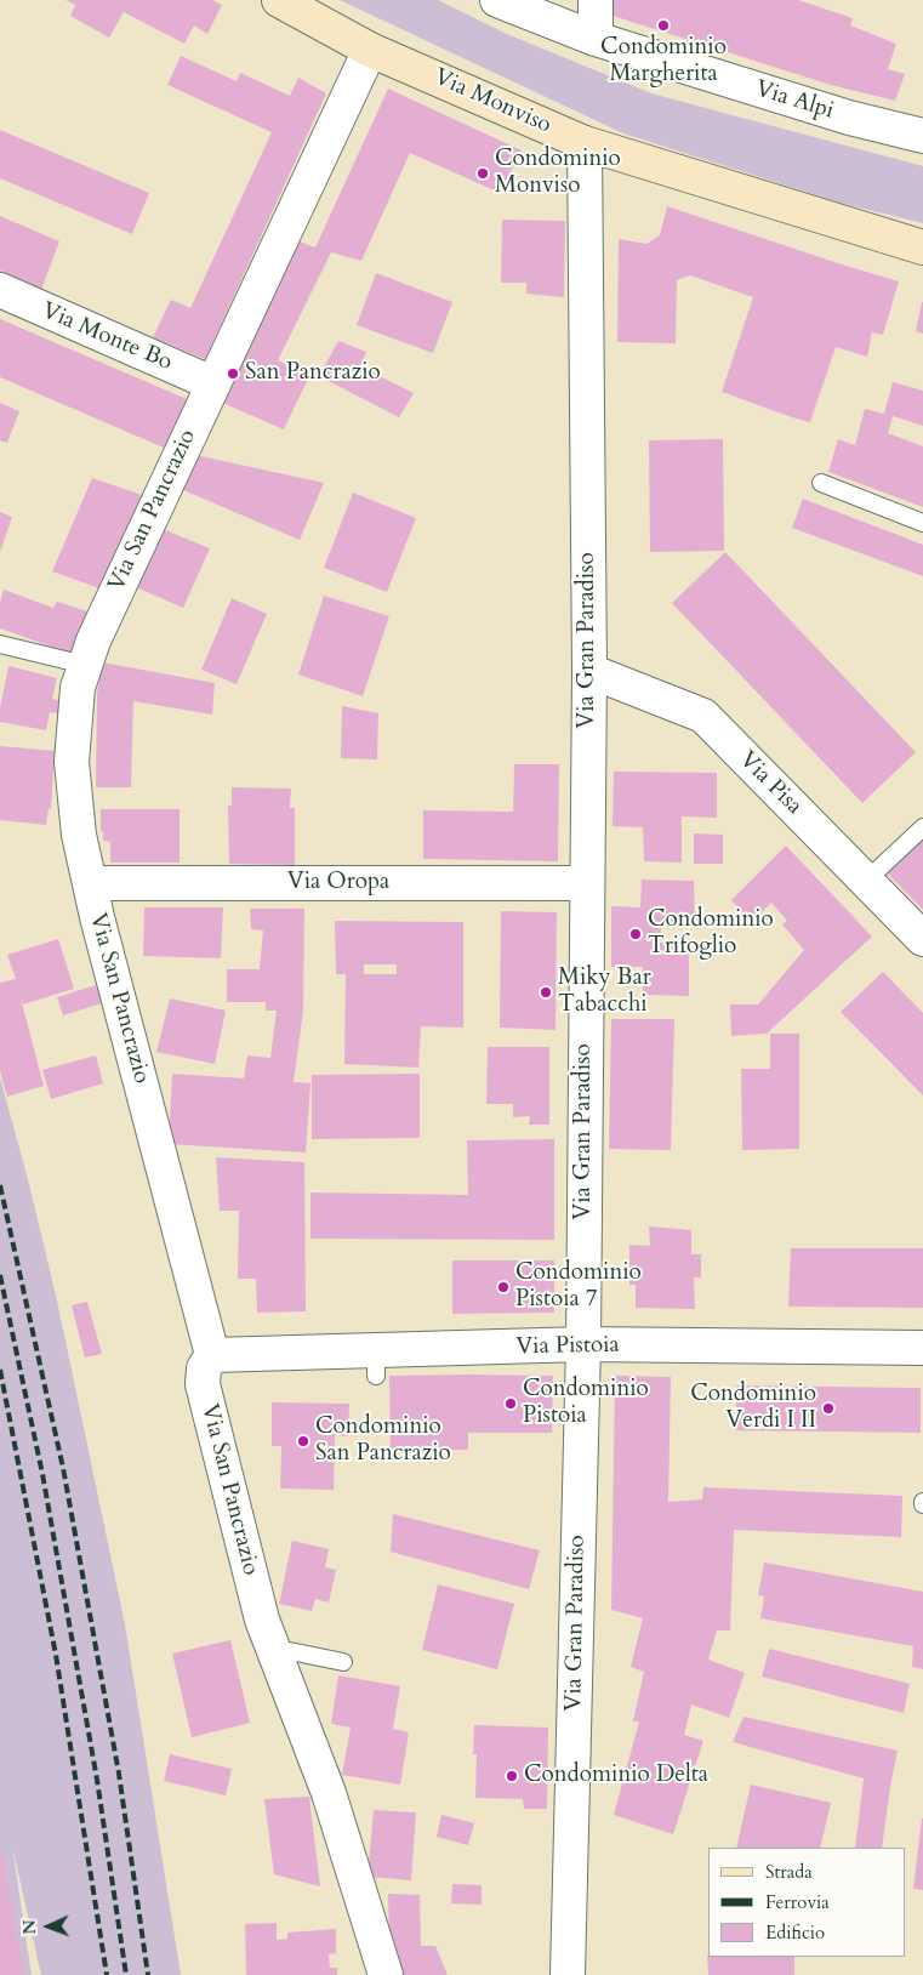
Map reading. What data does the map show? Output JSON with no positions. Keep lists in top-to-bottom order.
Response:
{
  "streets": {
    "street": [
      "Via Alpi",
      "Via Monviso",
      "Via Monte Bo",
      "Via San Pancrazio",
      "Via Gran Paradiso",
      "Via Pisa",
      "Via Oropa",
      "Via Pistoia"
    ]
  },
  "crossings": [
    ["Via Monviso", "Via San Pancrazio"],
    ["Via Monviso", "Via Gran Paradiso"],
    ["Via Monte Bo", "Via San Pancrazio"],
    ["Via San Pancrazio", "Via Oropa"],
    ["Via San Pancrazio", "Via Pistoia"],
    ["Via Gran Paradiso", "Via Pisa"],
    ["Via Gran Paradiso", "Via Oropa"],
    ["Via Gran Paradiso", "Via Pistoia"]
  ],
  "places": [
    "Condominio Margherita",
    "Condominio Monviso",
    "San Pancrazio",
    "Condominio Trifoglio",
    "Miky Bar Tabacchi",
    "Condominio Pistoia 7",
    "Condominio Pistoia",
    "Condominio Verdi I II",
    "Condominio San Pancrazio",
    "Condominio Delta"
  ],
  "legend": ["Strada", "Ferrovia", "Edificio"],
  "north": "left"
}
